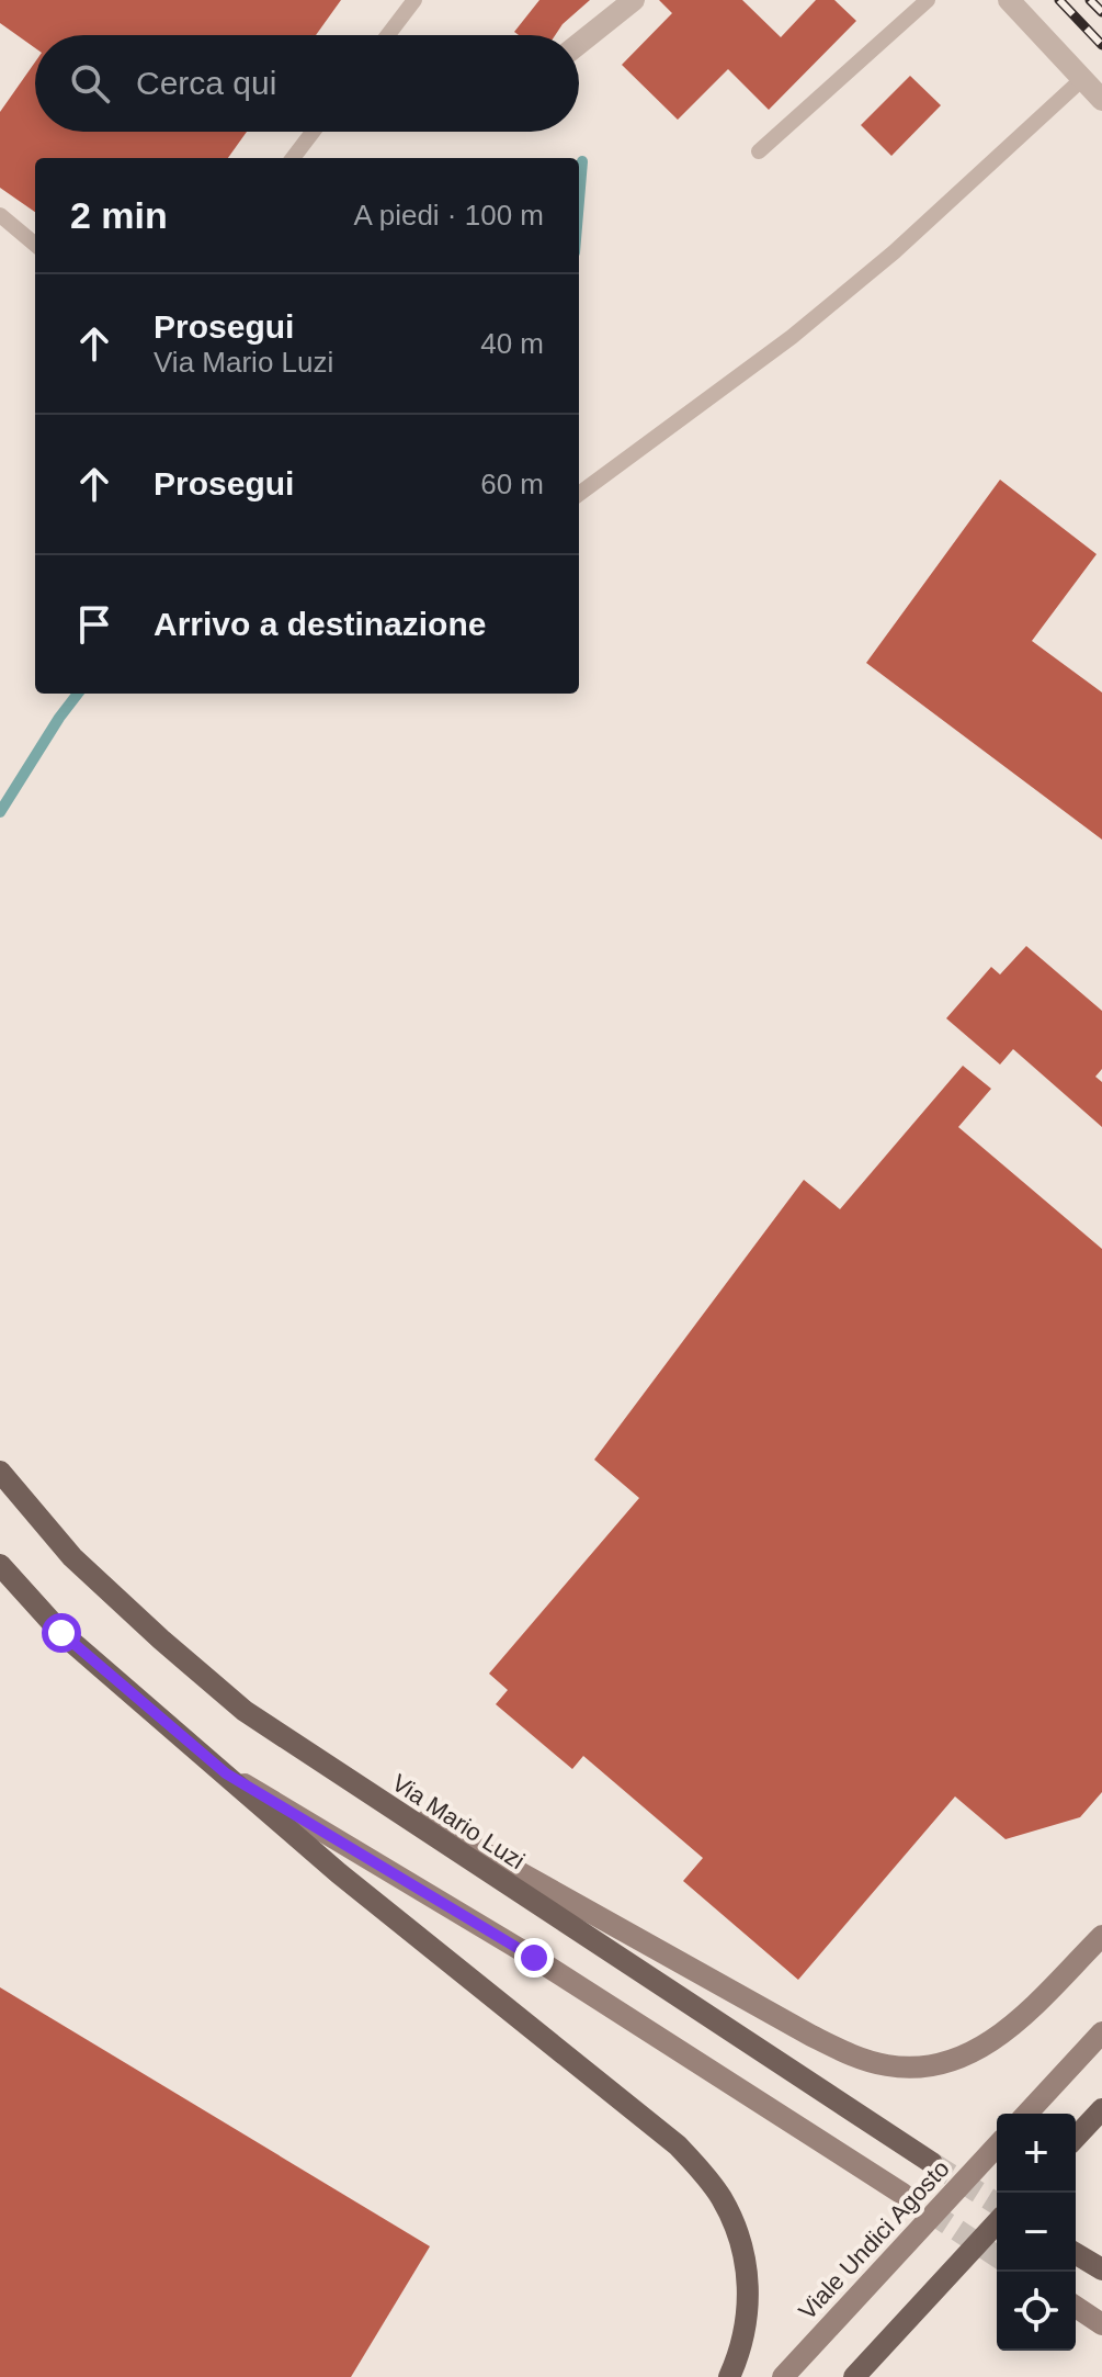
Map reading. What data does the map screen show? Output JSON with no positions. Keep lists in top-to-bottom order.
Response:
{
  "streets": {
    "main road": ["Via Mario Luzi", "Viale Undici Agosto"]
  },
  "page": {
    "search": "Cerca qui",
    "heading": ["2 min", "A piedi · 100 m"],
    "list": [
      ["Prosegui", "Via Mario Luzi", "40 m"],
      ["Prosegui", "60 m"],
      "Arrivo a destinazione"
    ],
    "map_buttons": ["+", "−"]
  }
}
